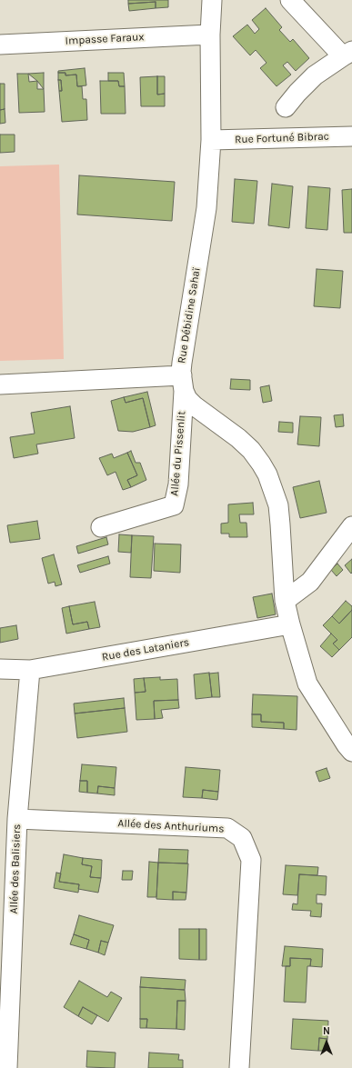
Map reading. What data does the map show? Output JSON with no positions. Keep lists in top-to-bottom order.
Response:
{
  "streets": {
    "street": [
      "Impasse Faraux",
      "Rue Fortuné Bibrac",
      "Rue Débidine Sahaï",
      "Allée du Pissenlit",
      "Rue des Lataniers",
      "Allée des Anthuriums",
      "Allée des Balisiers"
    ]
  },
  "crossings": [
    ["Impasse Faraux", "Rue Débidine Sahaï"],
    ["Rue Fortuné Bibrac", "Rue Débidine Sahaï"],
    ["Rue Débidine Sahaï", "Allée du Pissenlit"],
    ["Rue des Lataniers", "Allée des Balisiers"],
    ["Allée des Anthuriums", "Allée des Balisiers"]
  ],
  "north": "top"
}
